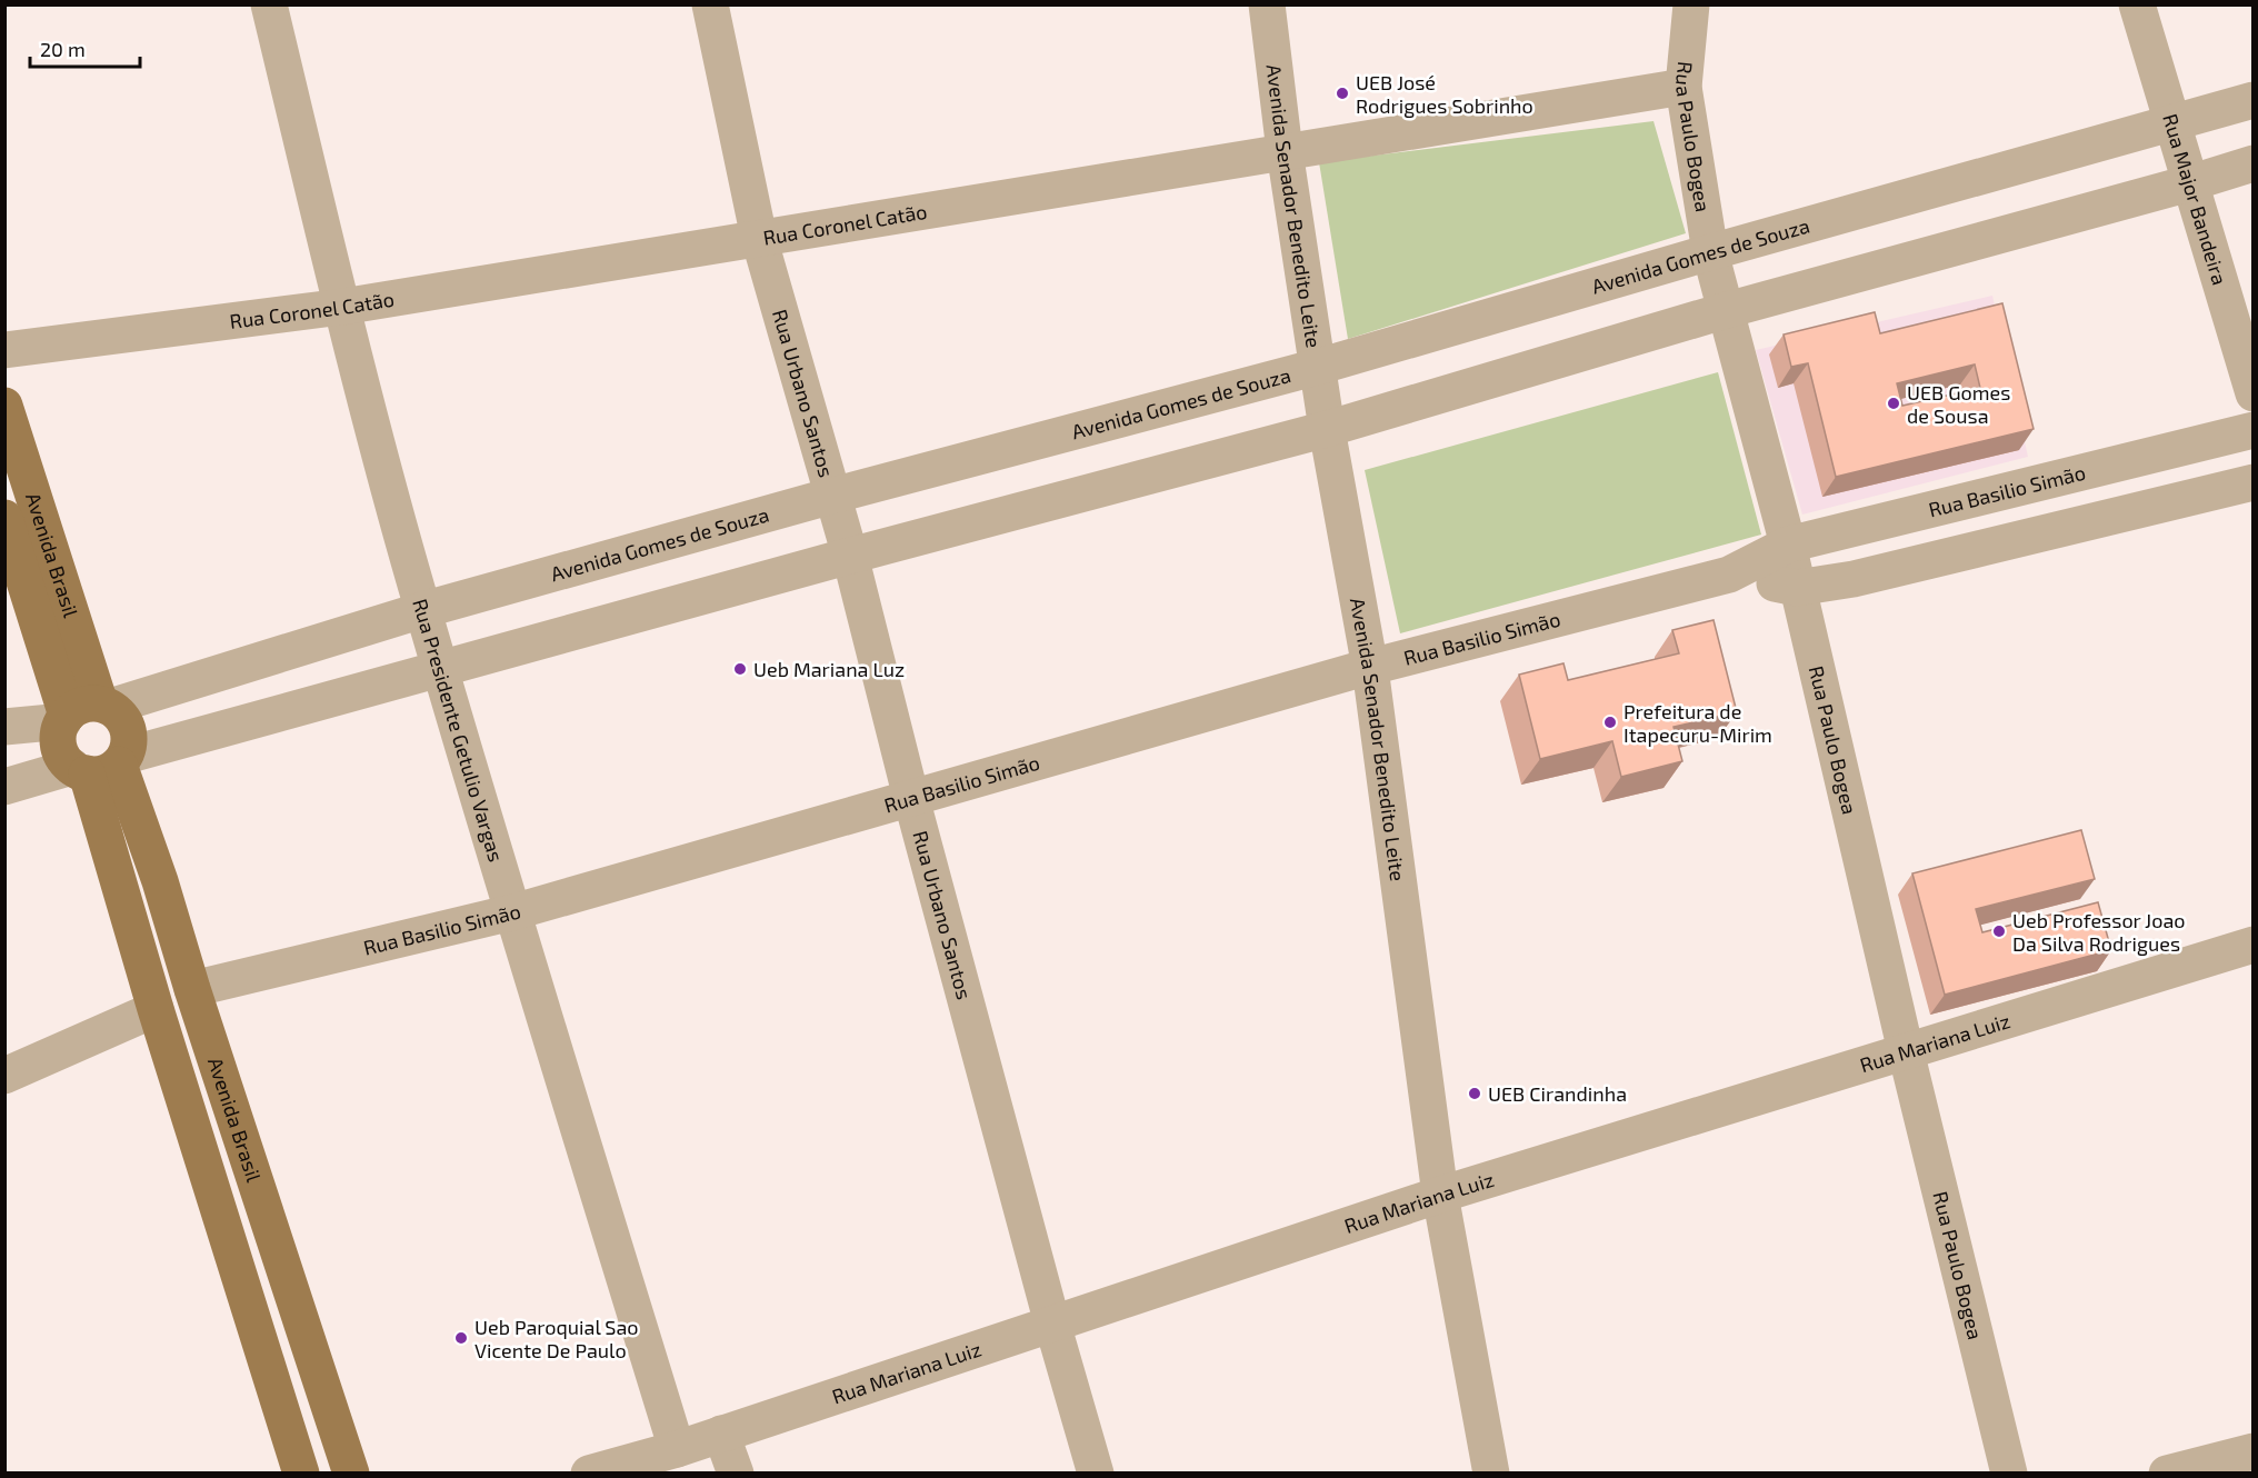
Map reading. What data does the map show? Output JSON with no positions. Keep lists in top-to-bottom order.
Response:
{
  "streets": {
    "main road": ["Avenida Brasil"],
    "street": [
      "Rua Paulo Bogea",
      "Rua Major Bandeira",
      "Avenida Senador Benedito Leite",
      "Rua Coronel Catão",
      "Avenida Gomes de Souza",
      "Rua Urbano Santos",
      "Rua Basilio Simão",
      "Rua Presidente Getulio Vargas",
      "Rua Mariana Luiz"
    ]
  },
  "crossings": [
    ["Rua Paulo Bogea", "Rua Coronel Catão"],
    ["Rua Paulo Bogea", "Avenida Gomes de Souza"],
    ["Rua Paulo Bogea", "Rua Basilio Simão"],
    ["Rua Paulo Bogea", "Rua Mariana Luiz"],
    ["Rua Major Bandeira", "Avenida Gomes de Souza"],
    ["Avenida Senador Benedito Leite", "Rua Coronel Catão"],
    ["Avenida Senador Benedito Leite", "Avenida Gomes de Souza"],
    ["Avenida Senador Benedito Leite", "Rua Basilio Simão"],
    ["Avenida Senador Benedito Leite", "Rua Mariana Luiz"],
    ["Rua Coronel Catão", "Rua Urbano Santos"],
    ["Rua Coronel Catão", "Rua Presidente Getulio Vargas"],
    ["Avenida Gomes de Souza", "Rua Urbano Santos"],
    ["Avenida Gomes de Souza", "Avenida Brasil"],
    ["Avenida Gomes de Souza", "Rua Presidente Getulio Vargas"],
    ["Rua Urbano Santos", "Rua Basilio Simão"],
    ["Rua Urbano Santos", "Rua Mariana Luiz"],
    ["Rua Basilio Simão", "Avenida Brasil"],
    ["Rua Basilio Simão", "Rua Presidente Getulio Vargas"],
    ["Rua Presidente Getulio Vargas", "Rua Mariana Luiz"]
  ],
  "places": [
    "UEB José Rodrigues Sobrinho",
    "UEB Gomes de Sousa",
    "Ueb Mariana Luz",
    "Prefeitura de Itapecuru-Mirim",
    "Ueb Professor Joao Da Silva Rodrigues",
    "UEB Cirandinha",
    "Ueb Paroquial Sao Vicente De Paulo"
  ],
  "scale_bar": "20 m"
}
